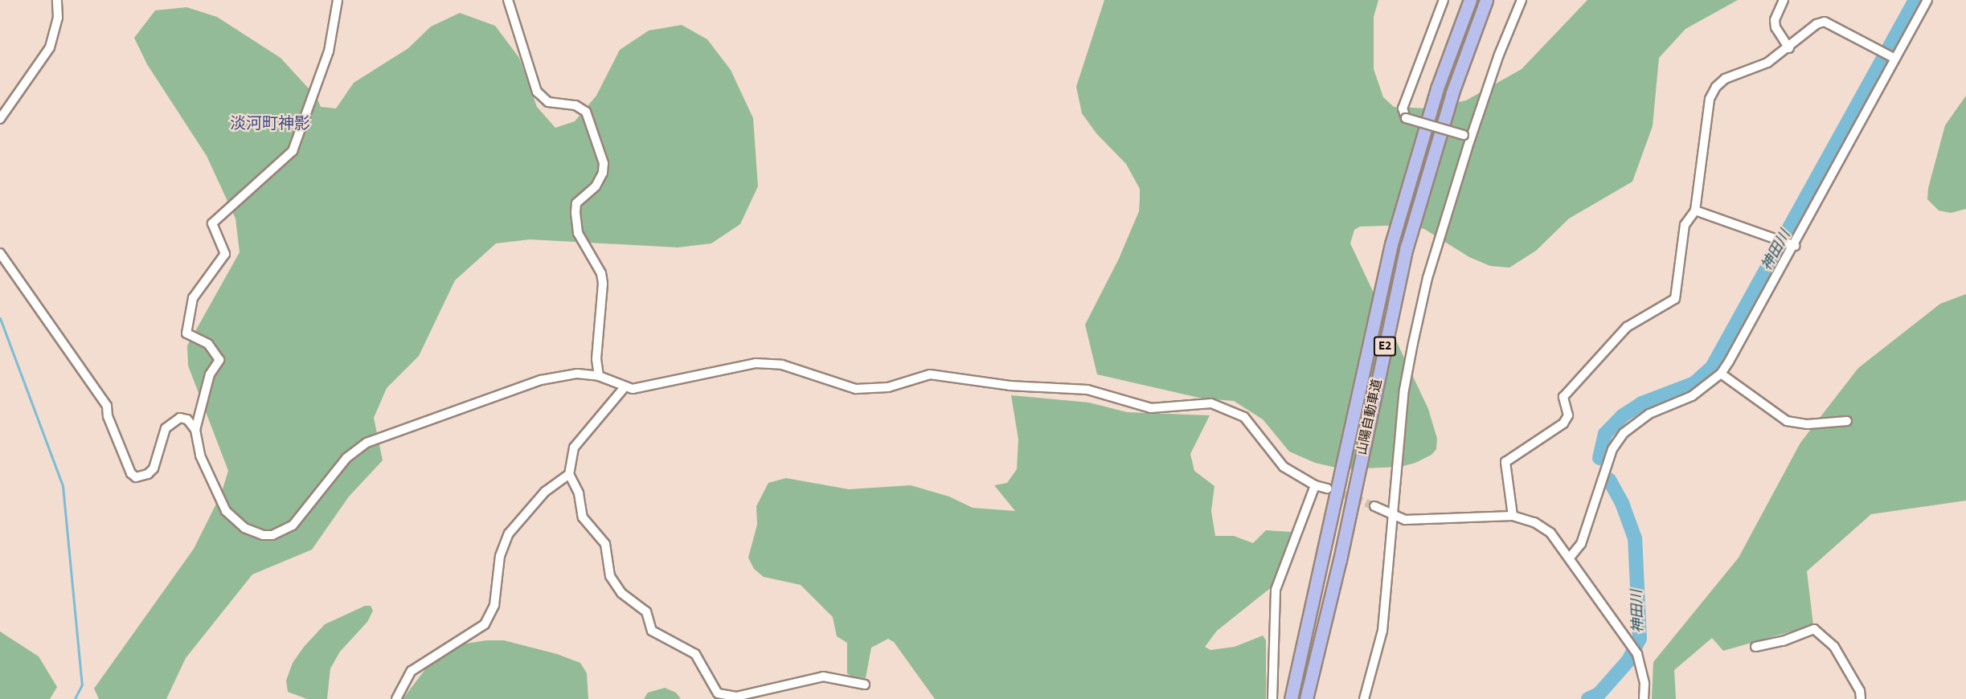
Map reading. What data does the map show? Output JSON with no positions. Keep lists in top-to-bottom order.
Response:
{
  "streets": {
    "highway": ["E2", "山陽自動車道"]
  },
  "districts": ["淡河町神影"],
  "water": ["神田川"]
}
